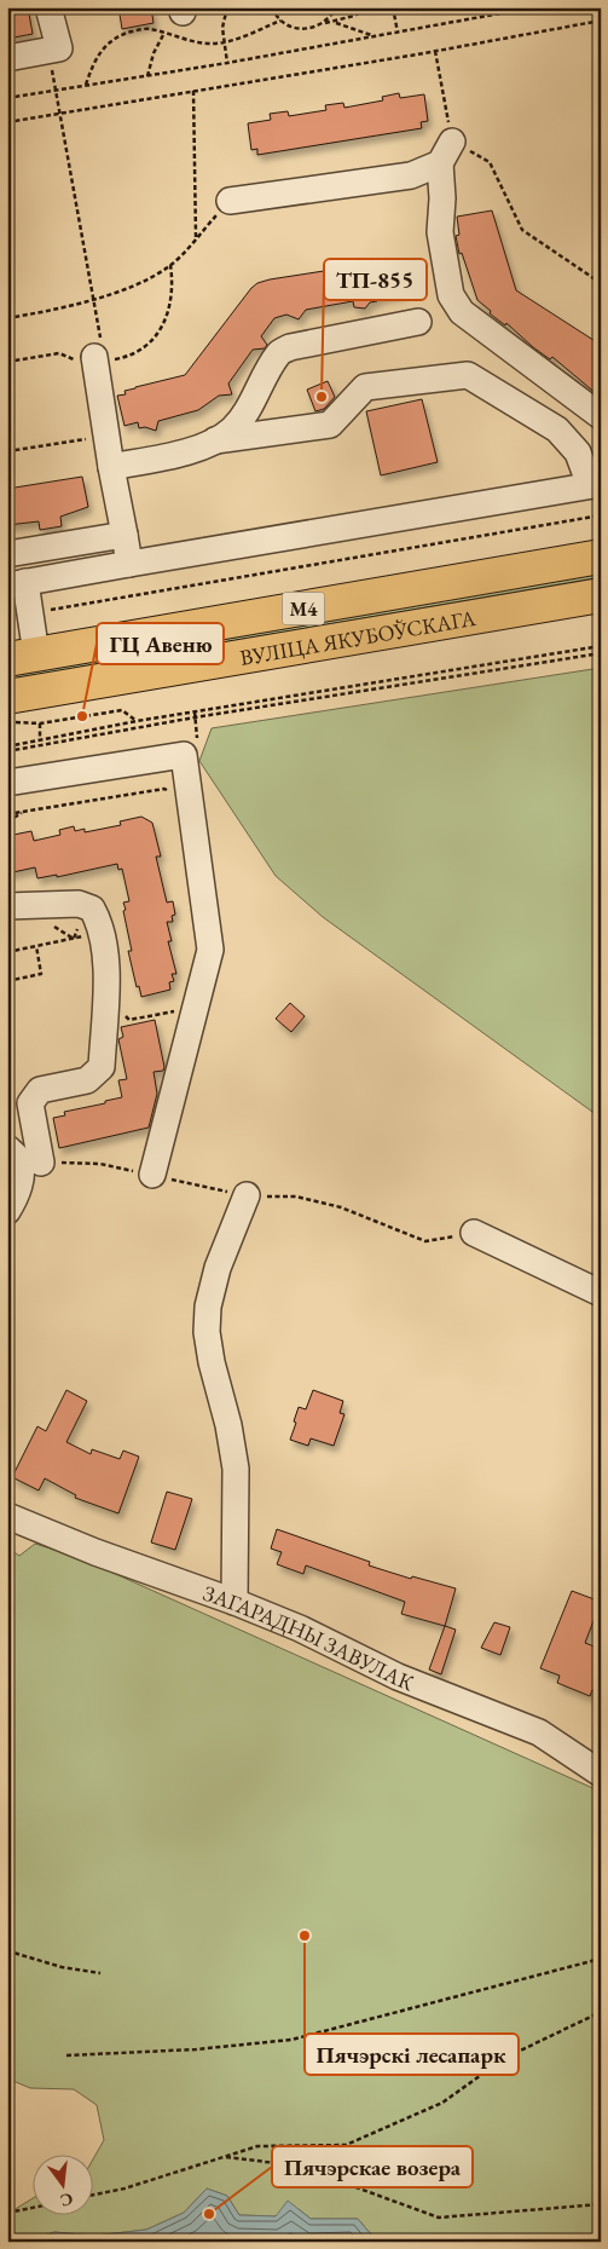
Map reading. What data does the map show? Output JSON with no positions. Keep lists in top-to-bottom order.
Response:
{
  "streets": {
    "main road": ["М4", "ВУЛІЦА ЯКУБОЎСКАГА"],
    "street": ["ЗАГАРАДНЫ ЗАВУЛАК"]
  },
  "places": [
    "ТП-855",
    "ГЦ Авеню",
    "Пячэрскі лесапарк",
    "Пячэрскае возера"
  ],
  "north": "bottom"
}
